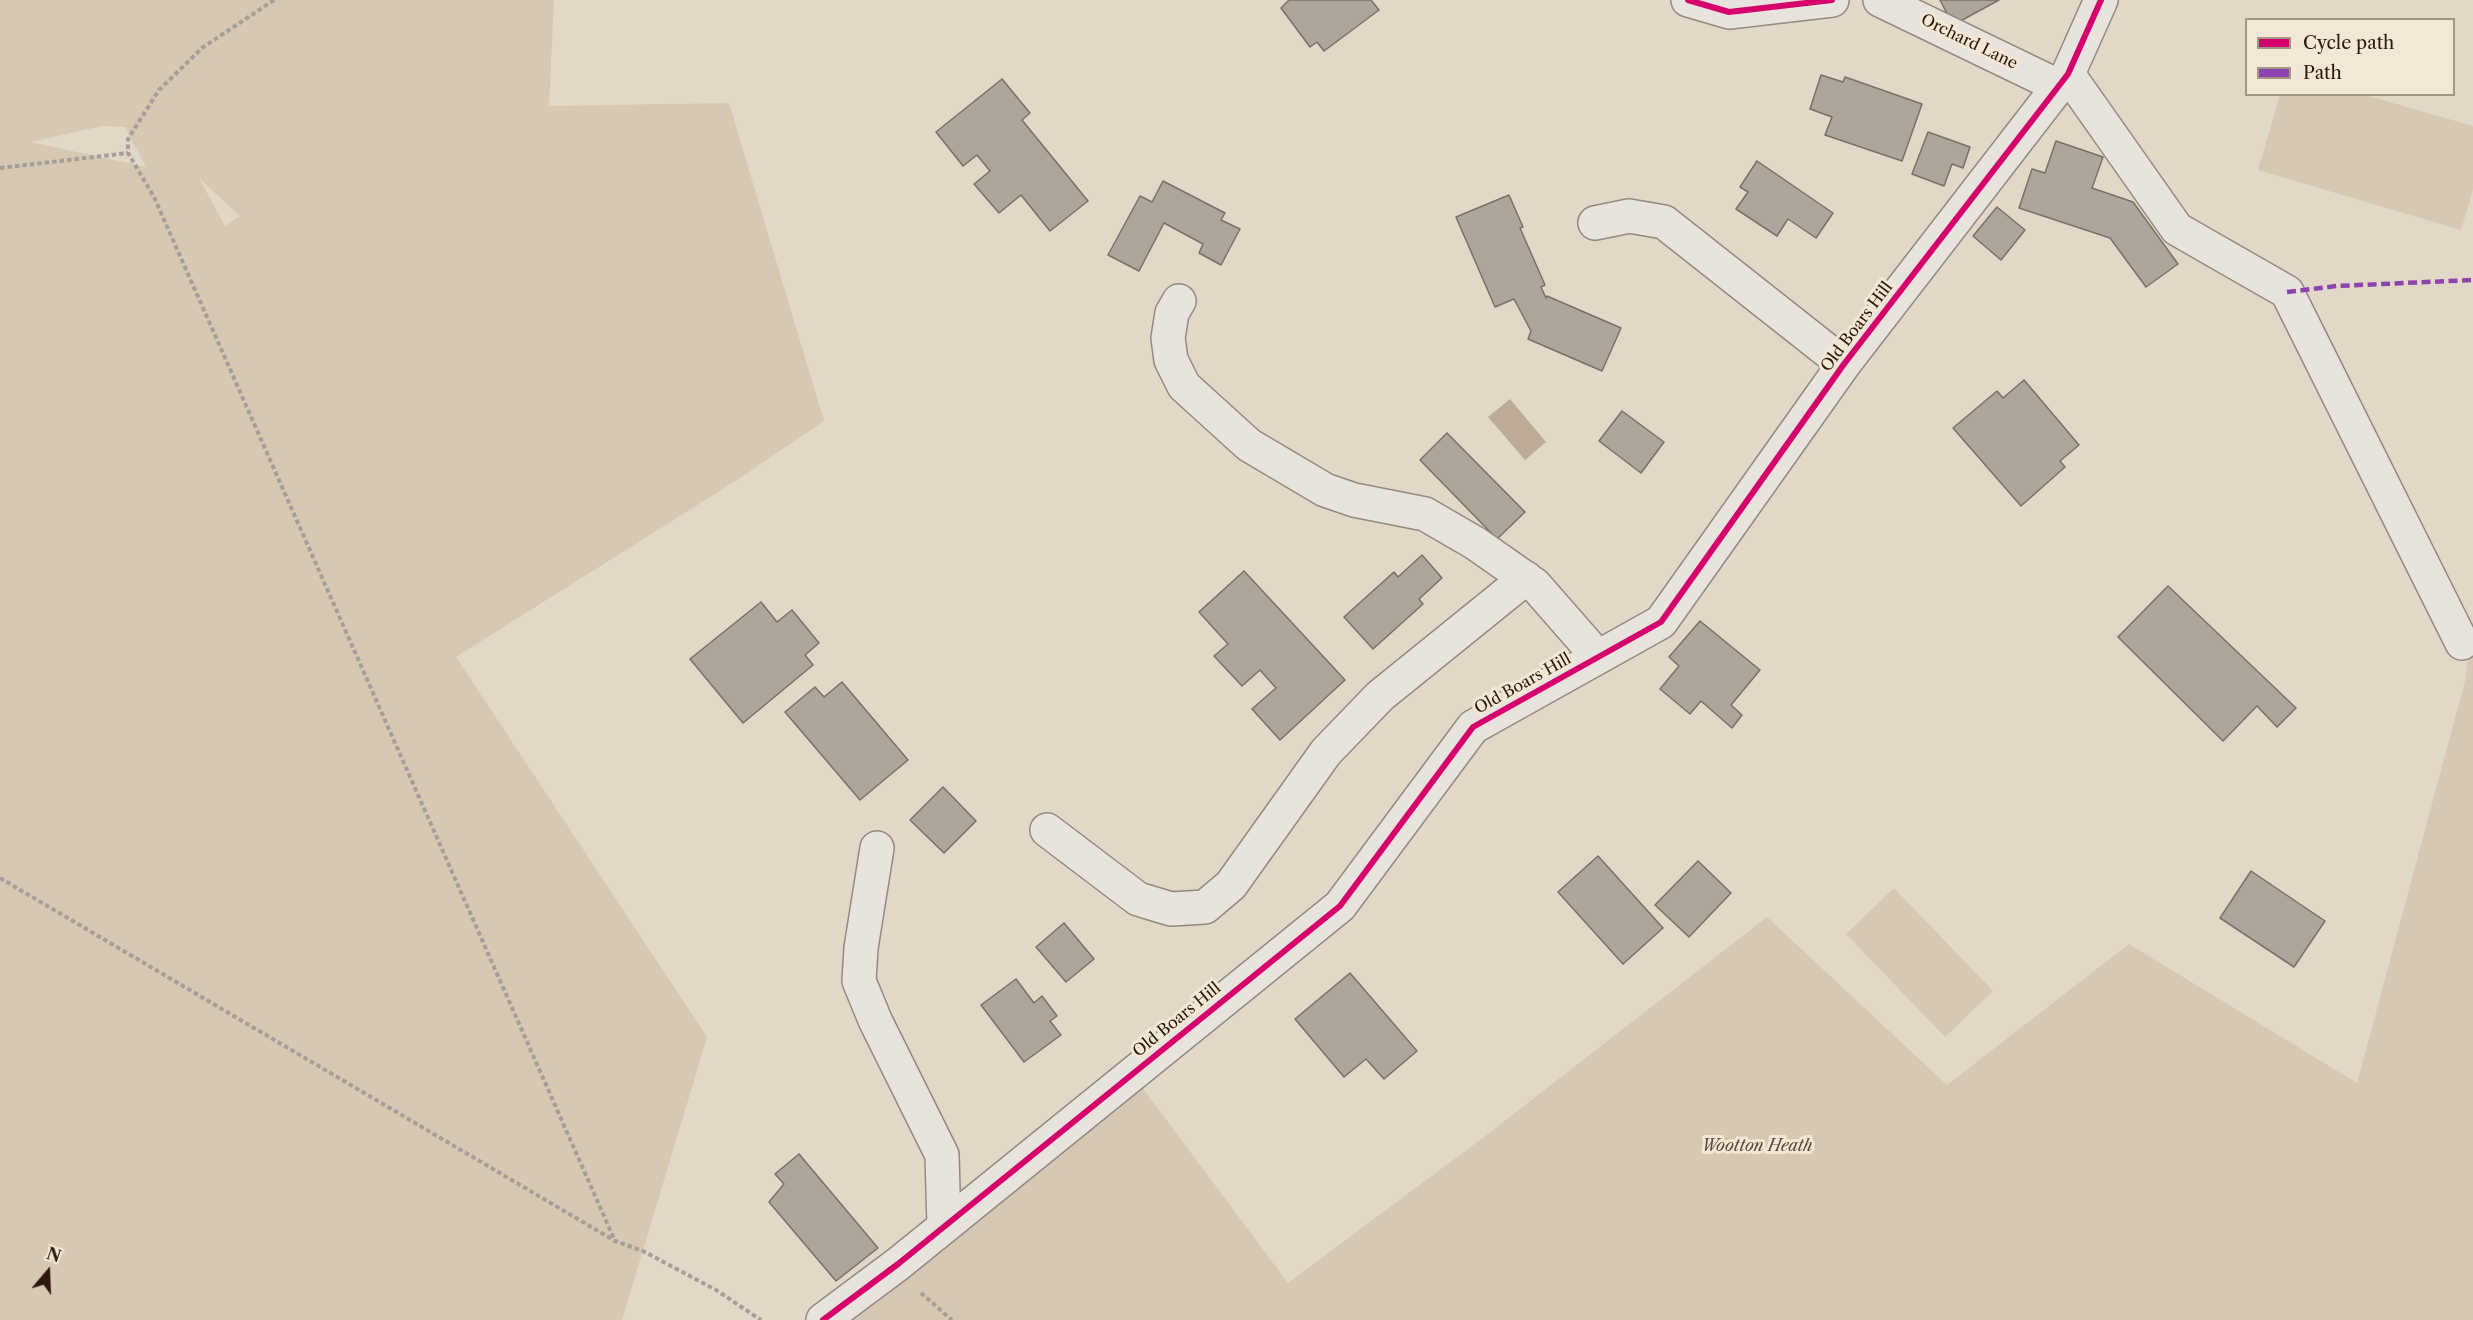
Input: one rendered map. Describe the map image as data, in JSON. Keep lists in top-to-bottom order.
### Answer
{
  "streets": {
    "street": ["Orchard Lane", "Old Boars Hill"]
  },
  "crossings": [
    ["Orchard Lane", "Old Boars Hill"]
  ],
  "parks": ["Wootton Heath"],
  "legend": ["Cycle path", "Path"],
  "north": "top"
}
